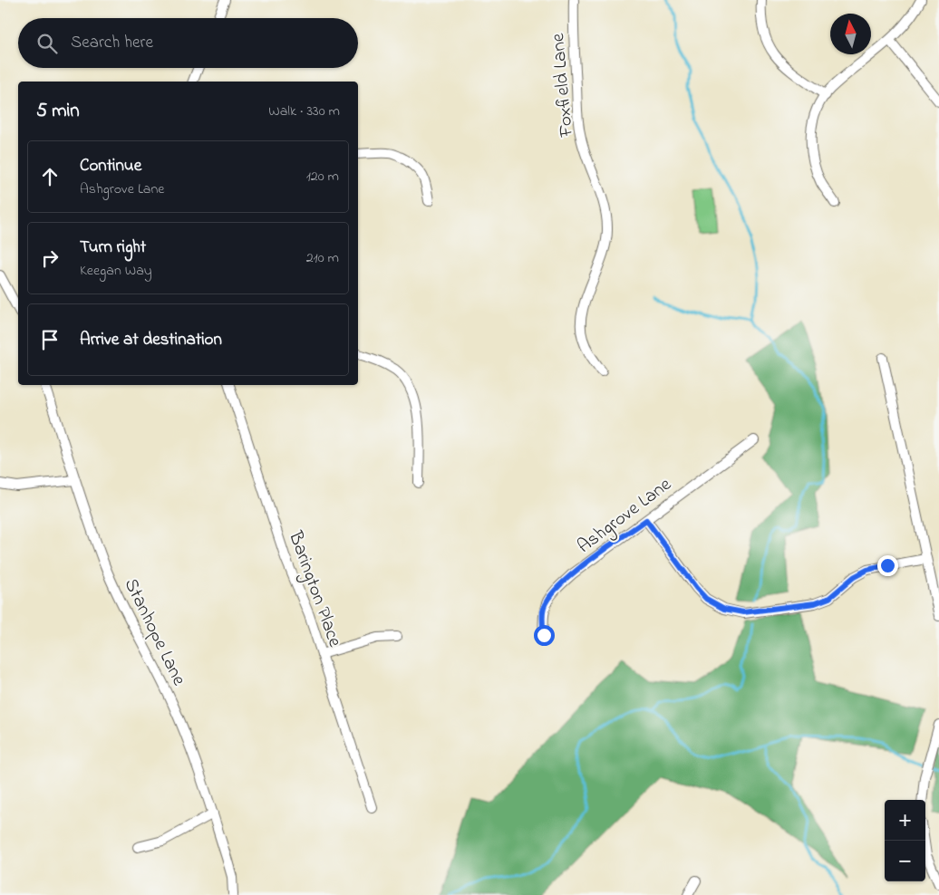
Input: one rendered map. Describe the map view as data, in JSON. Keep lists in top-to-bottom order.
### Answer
{
  "streets": {
    "street": [
      "Foxfield Lane",
      "Ashgrove Lane",
      "Barington Place",
      "Stanhope Lane"
    ]
  },
  "north": "top",
  "page": {
    "search": "Search here",
    "heading": ["5 min", "Walk · 330 m"],
    "list": [
      ["Continue", "Ashgrove Lane", "120 m"],
      ["Turn right", "Keegan Way", "210 m"],
      "Arrive at destination"
    ],
    "map_buttons": ["+", "−"]
  }
}
